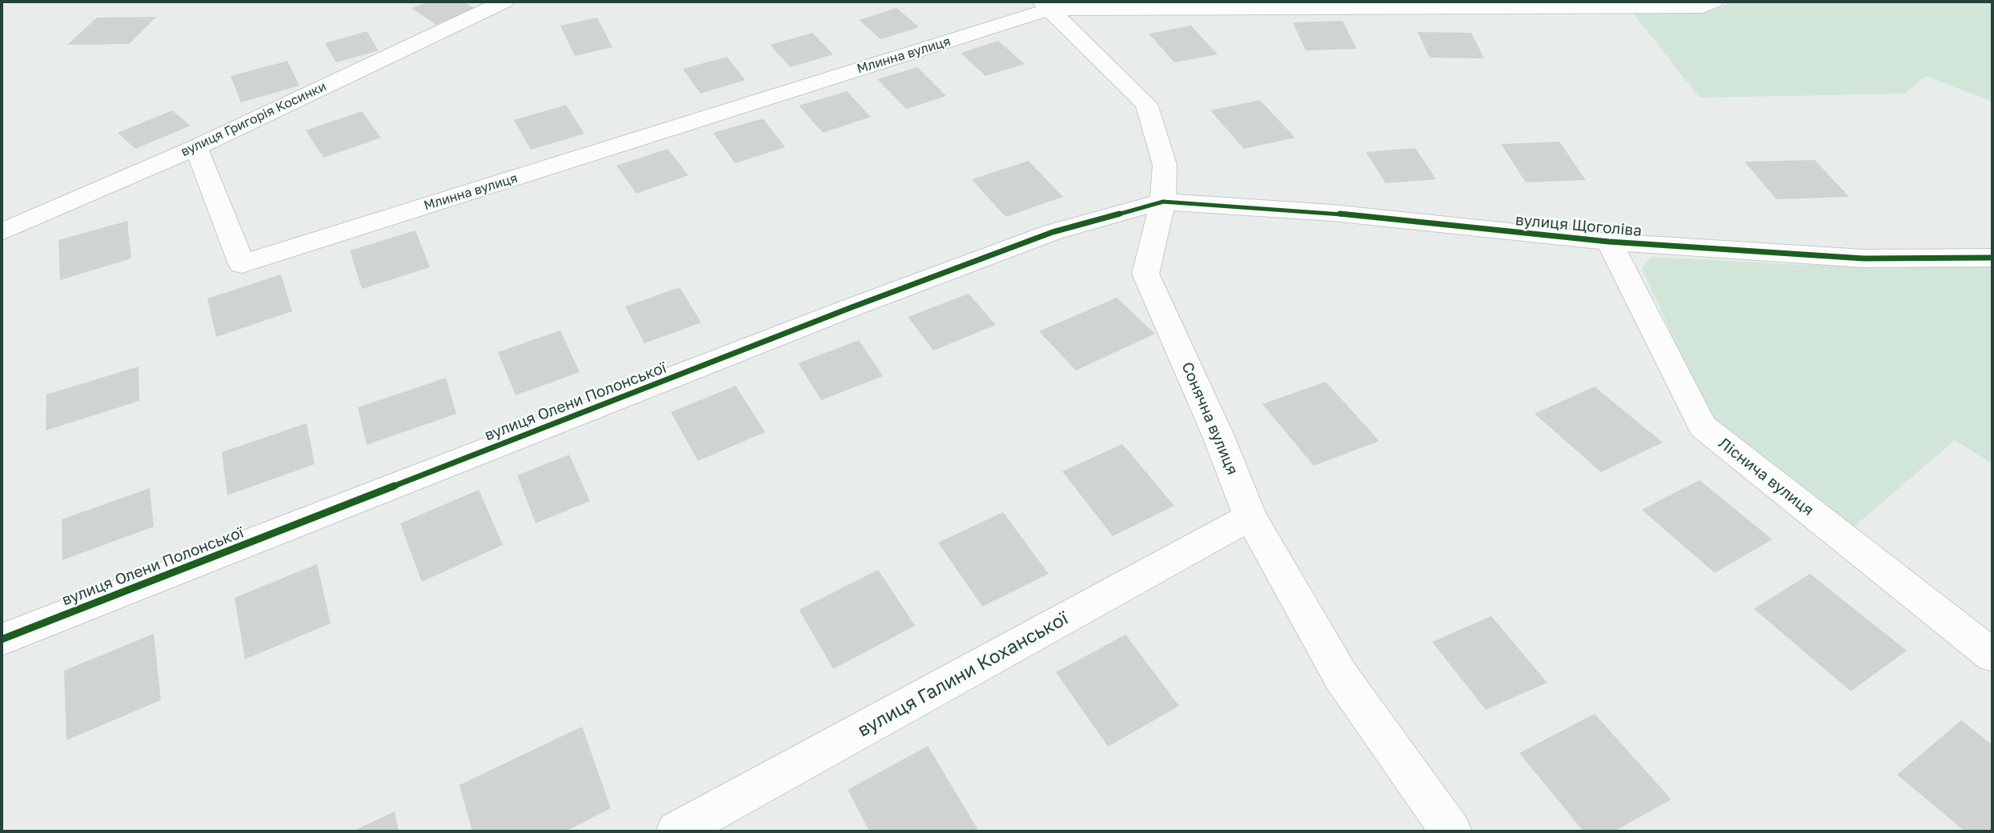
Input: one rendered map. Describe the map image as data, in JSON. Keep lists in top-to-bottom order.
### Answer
{
  "streets": {
    "street": [
      "Млинна вулиця",
      "вулиця Григорія Косинки",
      "вулиця Щоголіва",
      "вулиця Олени Полонської",
      "Сонячна вулиця",
      "Ліснича вулиця",
      "вулиця Галини Коханської"
    ]
  },
  "crossings": [
    ["Млинна вулиця", "вулиця Григорія Косинки"],
    ["Млинна вулиця", "Сонячна вулиця"],
    ["вулиця Щоголіва", "вулиця Олени Полонської"],
    ["вулиця Щоголіва", "Сонячна вулиця"],
    ["вулиця Щоголіва", "Ліснича вулиця"],
    ["вулиця Олени Полонської", "Сонячна вулиця"],
    ["Сонячна вулиця", "вулиця Галини Коханської"]
  ]
}
